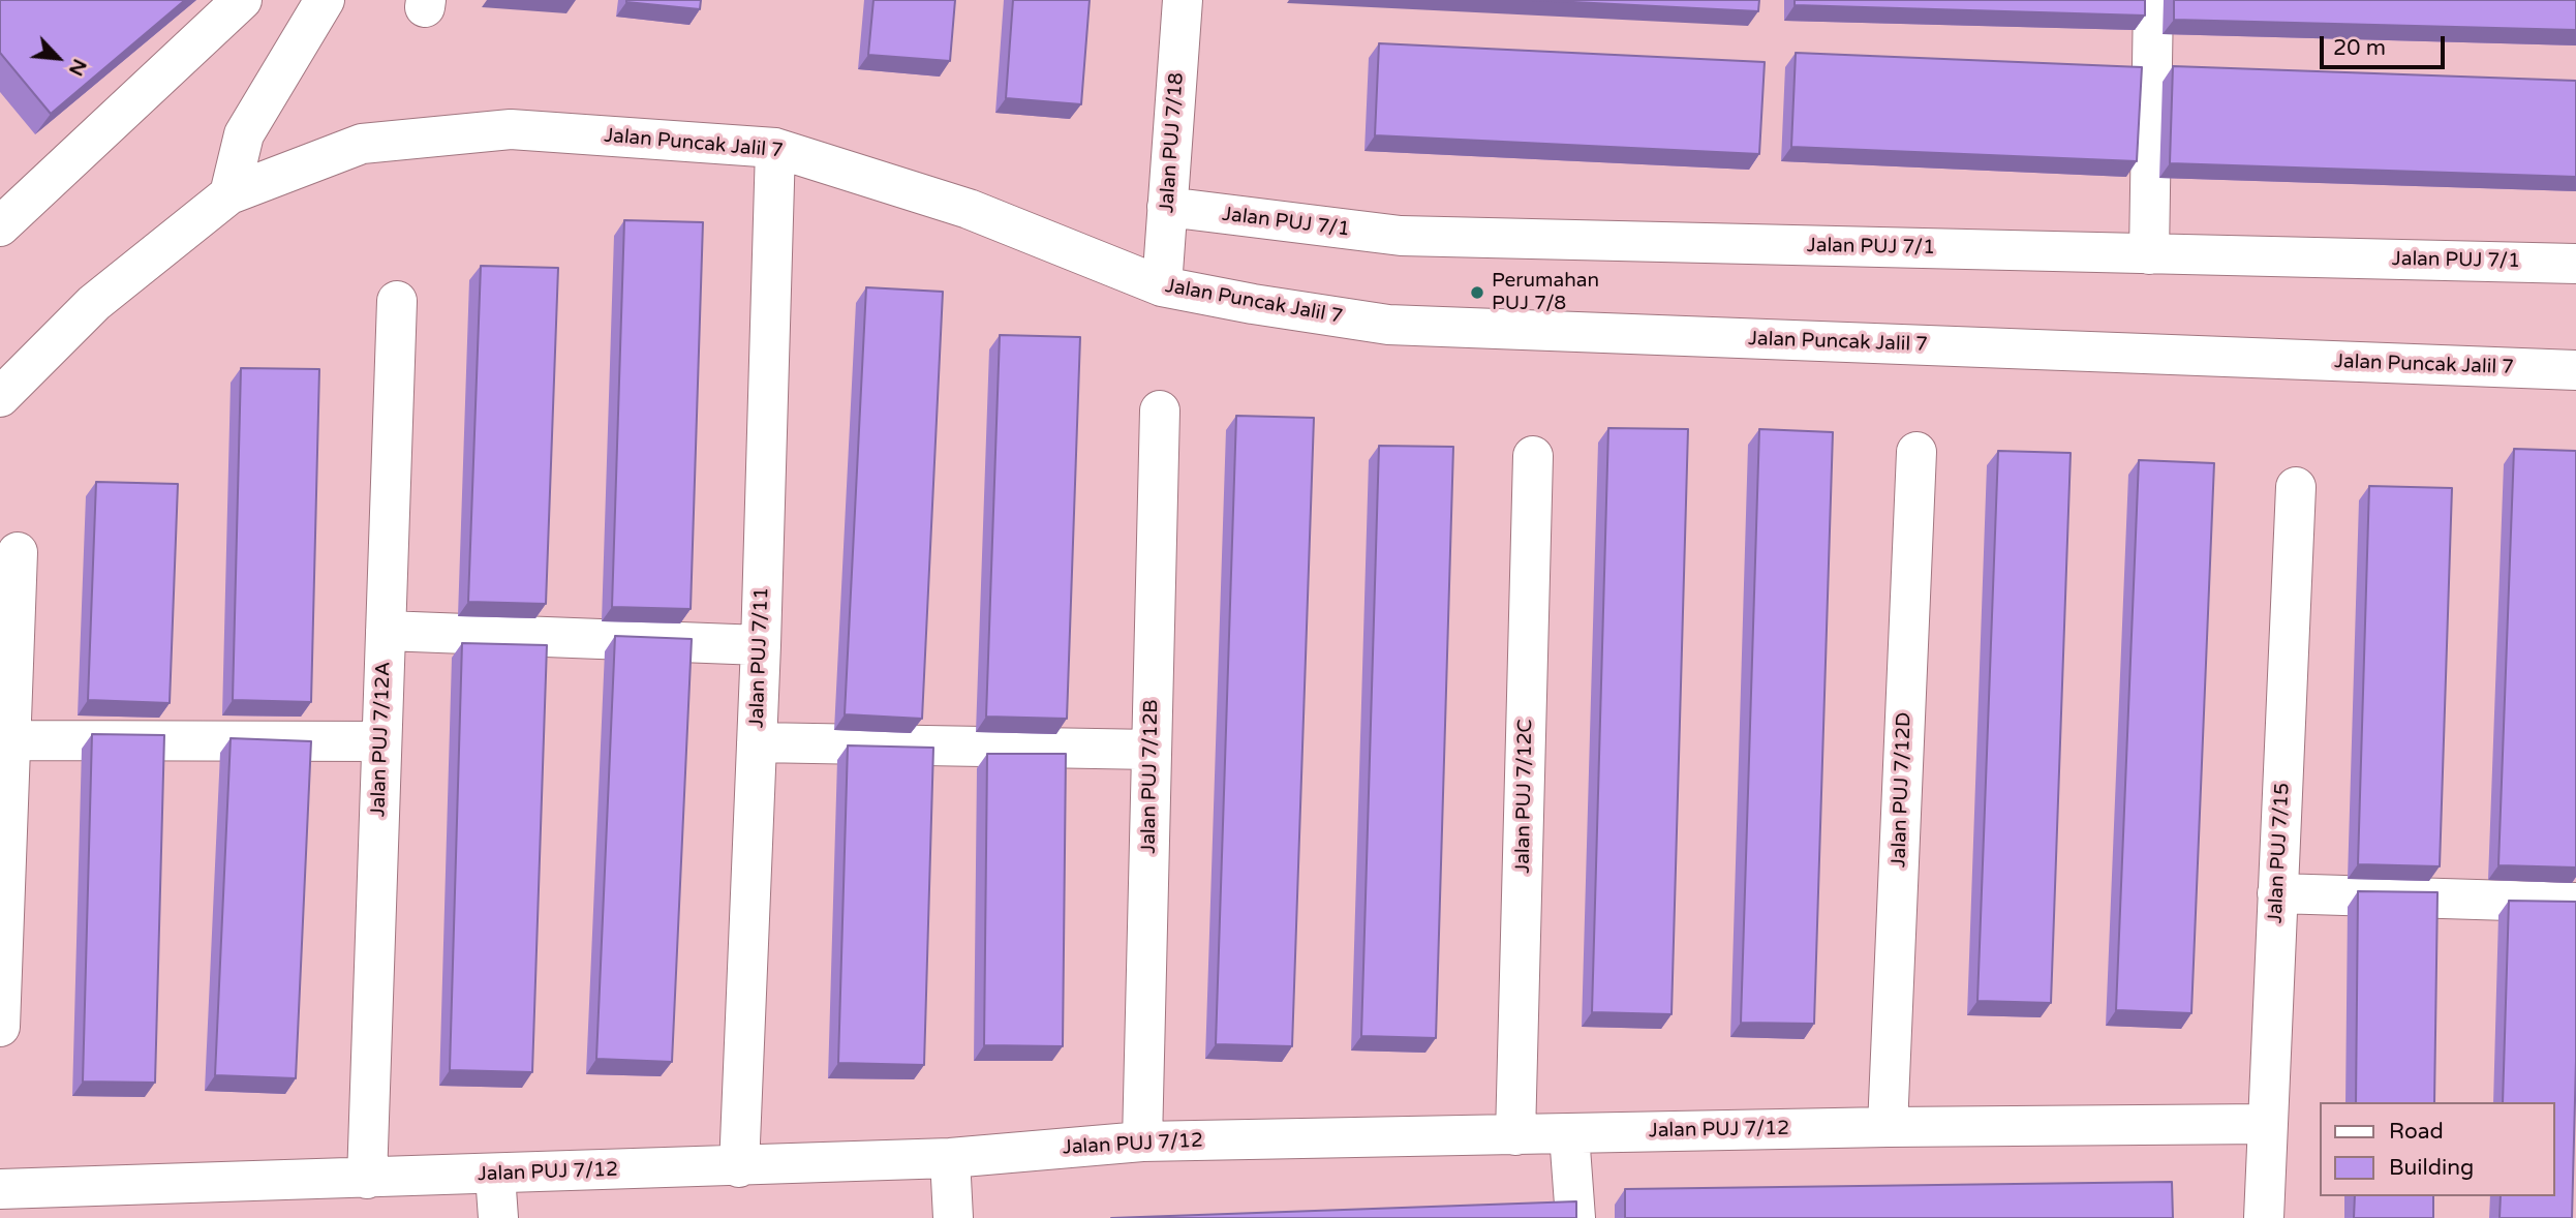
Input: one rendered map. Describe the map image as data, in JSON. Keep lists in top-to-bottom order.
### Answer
{
  "streets": {
    "street": [
      "Jalan PUJ 7/18",
      "Jalan Puncak Jalil 7",
      "Jalan PUJ 7/1",
      "Jalan PUJ 7/11",
      "Jalan PUJ 7/12A",
      "Jalan PUJ 7/12B",
      "Jalan PUJ 7/12D",
      "Jalan PUJ 7/12C",
      "Jalan PUJ 7/15",
      "Jalan PUJ 7/12"
    ]
  },
  "crossings": [
    ["Jalan PUJ 7/18", "Jalan Puncak Jalil 7"],
    ["Jalan PUJ 7/18", "Jalan PUJ 7/1"],
    ["Jalan Puncak Jalil 7", "Jalan PUJ 7/11"],
    ["Jalan PUJ 7/11", "Jalan PUJ 7/12"],
    ["Jalan PUJ 7/12A", "Jalan PUJ 7/12"],
    ["Jalan PUJ 7/12B", "Jalan PUJ 7/12"],
    ["Jalan PUJ 7/12D", "Jalan PUJ 7/12"],
    ["Jalan PUJ 7/12C", "Jalan PUJ 7/12"],
    ["Jalan PUJ 7/15", "Jalan PUJ 7/12"]
  ],
  "places": ["Perumahan PUJ 7/8"],
  "legend": ["Road", "Building"],
  "scale_bar": "20 m",
  "north": "bottom right"
}
